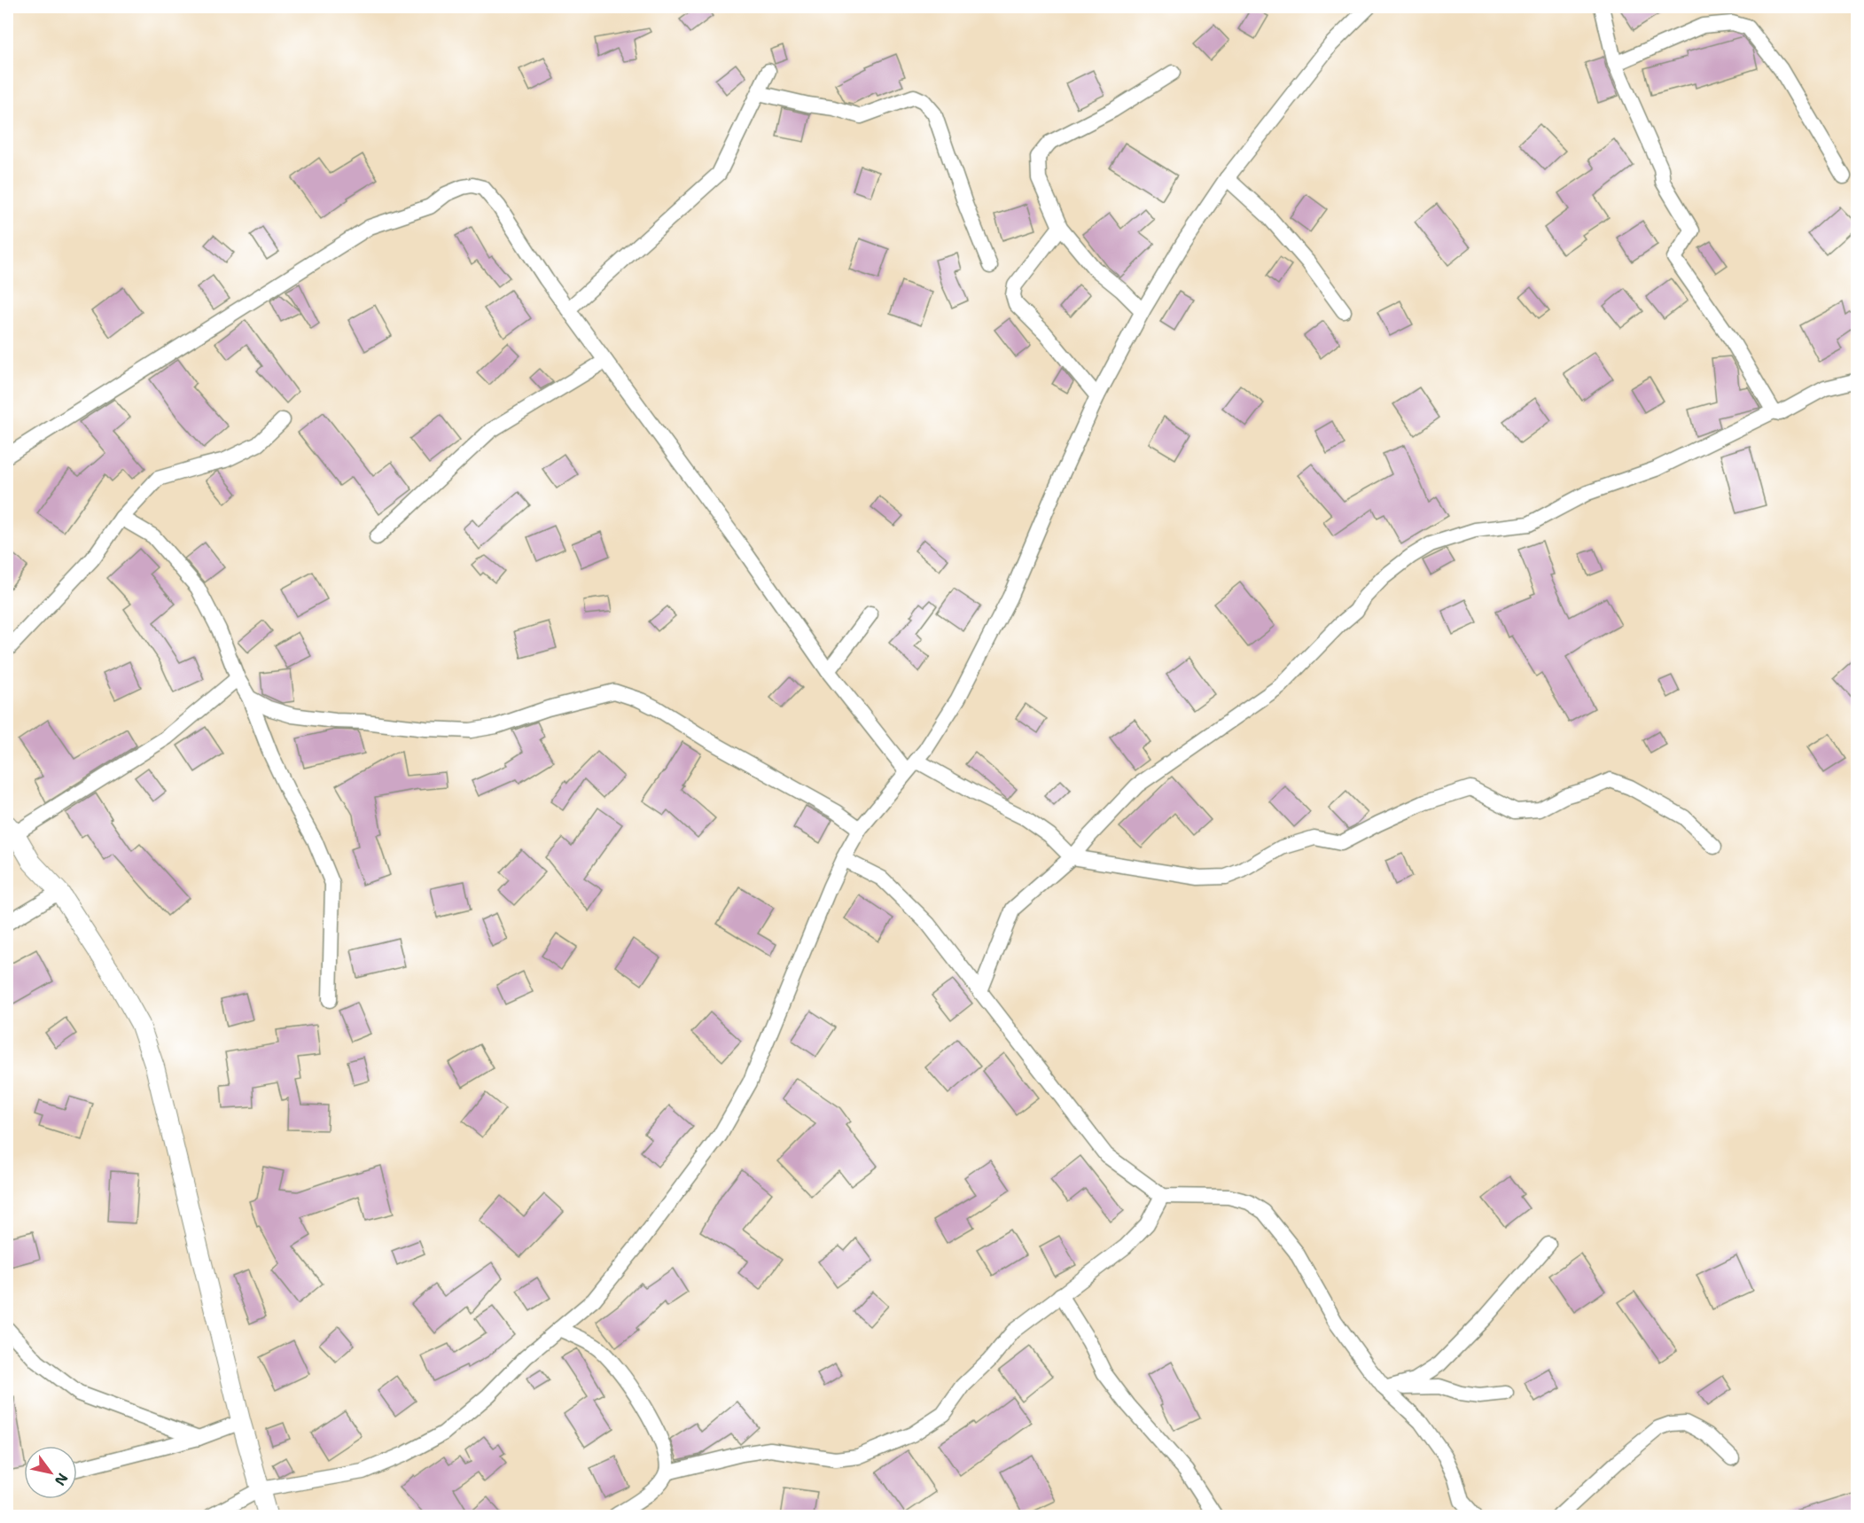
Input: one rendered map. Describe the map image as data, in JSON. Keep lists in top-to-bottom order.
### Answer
{
  "north": "bottom right"
}
